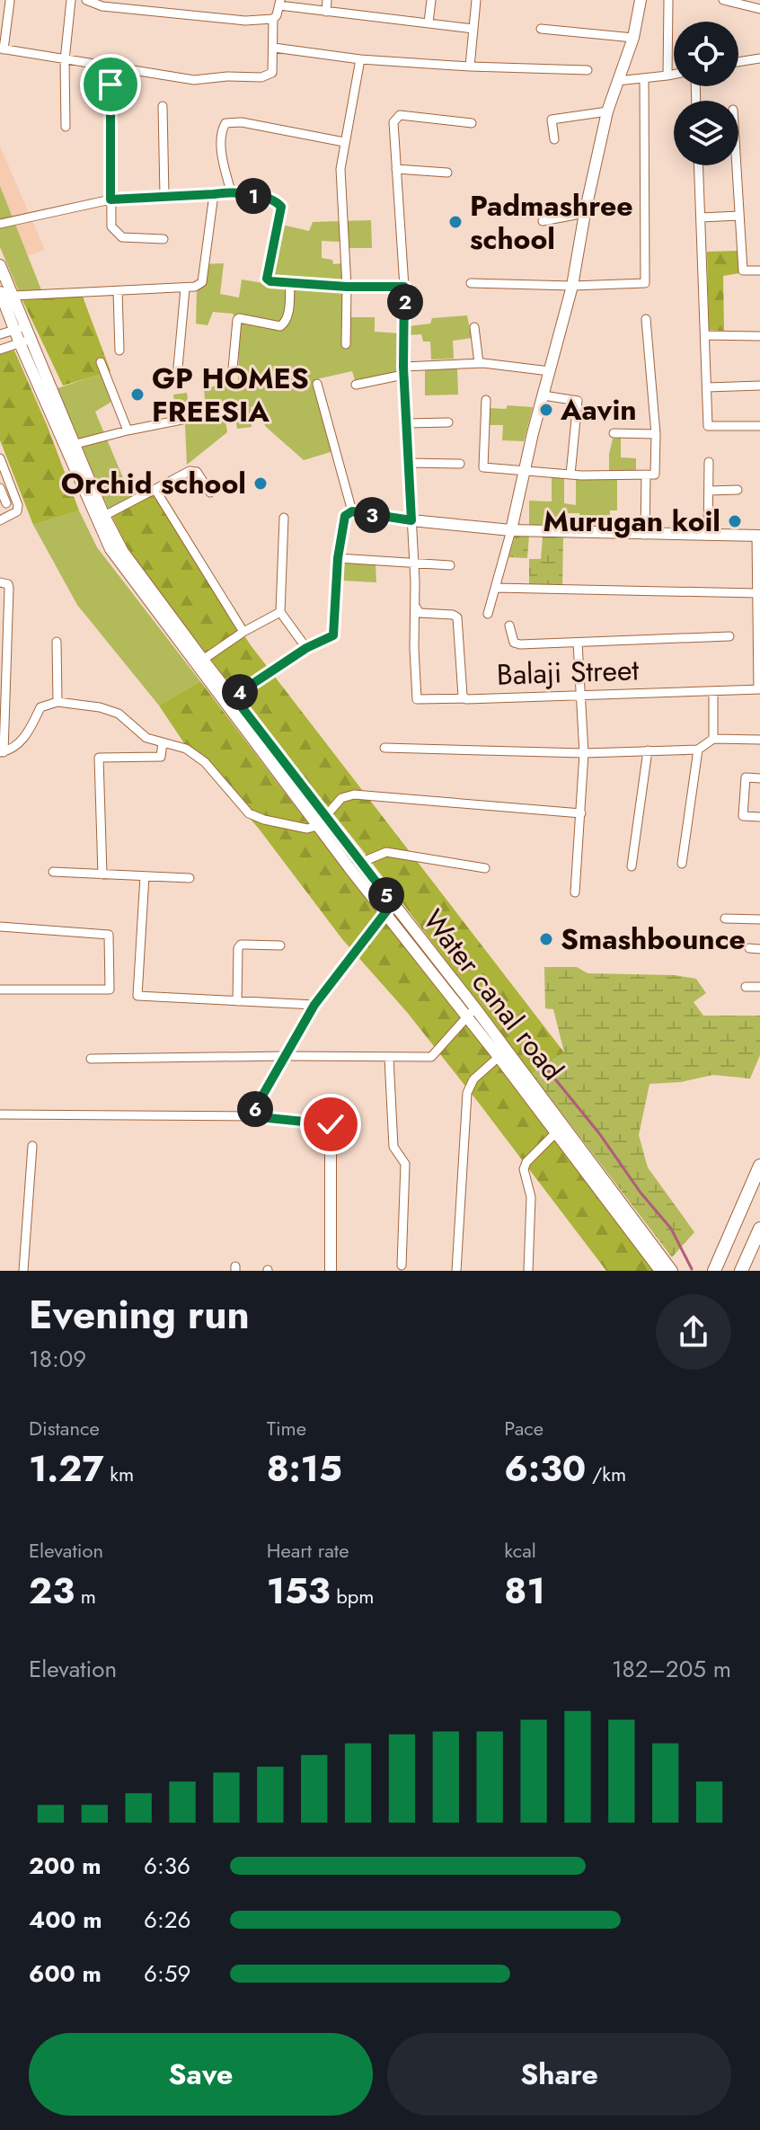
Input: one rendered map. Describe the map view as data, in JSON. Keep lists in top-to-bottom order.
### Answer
{
  "streets": {
    "main road": ["Water canal road"],
    "street": ["Balaji Street"]
  },
  "places": [
    "Padmashree school",
    "GP HOMES FREESIA",
    "Aavin",
    "Orchid school",
    "Murugan koil",
    "Smashbounce"
  ],
  "page": {
    "pins": [
      "1",
      "2",
      "3",
      "4",
      "5",
      "6"
    ],
    "heading": ["Evening run", "18:09"],
    "stats": [
      ["Distance", "1.27 km"],
      ["Time", "8:15"],
      ["Pace", "6:30 /km"],
      ["Elevation", "23 m"],
      ["Heart rate", "153 bpm"],
      ["kcal", "81"]
    ],
    "chart": ["Elevation", "182–205 m"],
    "list": [
      {
        "name": "200 m",
        "note": "6:36"
      },
      {
        "name": "400 m",
        "note": "6:26"
      },
      {
        "name": "600 m",
        "note": "6:59"
      }
    ],
    "buttons": ["Save", "Share"]
  }
}
